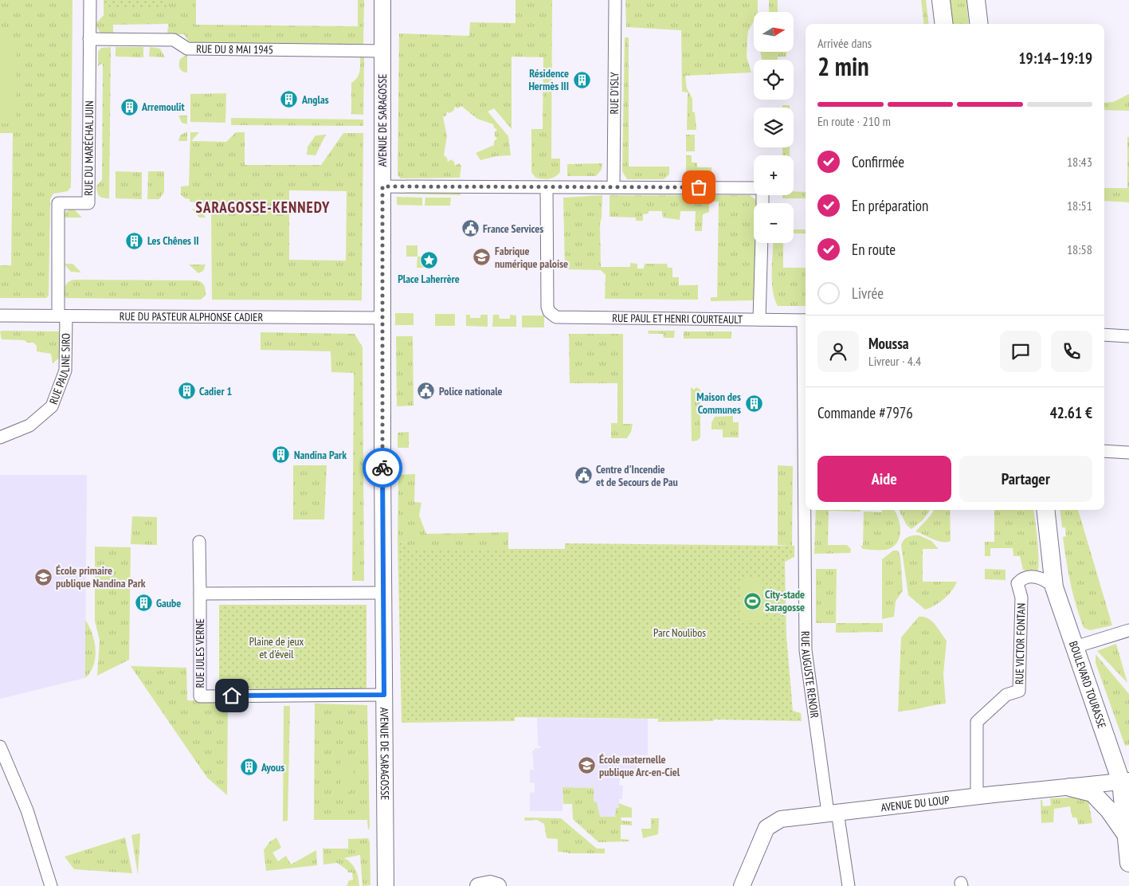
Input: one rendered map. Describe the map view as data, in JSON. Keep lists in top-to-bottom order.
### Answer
{
  "streets": {
    "main road": ["BOULEVARD TOURASSE"],
    "street": [
      "RUE DU 8 MAI 1945",
      "RUE D'ISLY",
      "AVENUE DE SARAGOSSE",
      "RUE DU MARÉCHAL JUIN",
      "RUE DU PASTEUR ALPHONSE CADIER",
      "RUE PAUL ET HENRI COURTEAULT",
      "RUE PAULINE SIRO",
      "RUE VICTOR FONTAN",
      "RUE JULES VERNE",
      "RUE AUGUSTE RENOIR",
      "AVENUE DU LOUP"
    ]
  },
  "crossings": [
    ["RUE DU 8 MAI 1945", "AVENUE DE SARAGOSSE"],
    ["RUE DU 8 MAI 1945", "RUE DU MARÉCHAL JUIN"],
    ["AVENUE DE SARAGOSSE", "RUE DU PASTEUR ALPHONSE CADIER"],
    ["AVENUE DE SARAGOSSE", "RUE JULES VERNE"],
    ["RUE DU MARÉCHAL JUIN", "RUE DU PASTEUR ALPHONSE CADIER"],
    ["RUE DU MARÉCHAL JUIN", "RUE PAULINE SIRO"],
    ["RUE DU PASTEUR ALPHONSE CADIER", "RUE PAULINE SIRO"],
    ["RUE VICTOR FONTAN", "BOULEVARD TOURASSE"],
    ["RUE VICTOR FONTAN", "AVENUE DU LOUP"],
    ["RUE AUGUSTE RENOIR", "AVENUE DU LOUP"],
    ["BOULEVARD TOURASSE", "AVENUE DU LOUP"]
  ],
  "districts": ["SARAGOSSE-KENNEDY"],
  "parks": ["Parc Noulibos", "Plaine de jeux et d'éveil"],
  "places": {
    "building": [
      "Résidence Hermès III",
      "Anglas",
      "Arremoulit",
      "Les Chênes II",
      "Cadier 1",
      "Maison des Communes",
      "Nandina Park",
      "Gaube",
      "Ayous"
    ],
    "public building": ["France Services", "Police nationale", "Centre d'Incendie et de Secours de Pau"],
    "school or university": ["Fabrique numérique paloise", "École primaire publique Nandina Park", "École maternelle publique Arc-en-Ciel"],
    "place": ["Place Laherrère"],
    "sports": ["City-stade Saragosse"]
  },
  "north": "right",
  "page": {
    "map_buttons": ["+", "−"],
    "heading": ["2 min", "Arrivée dans", "19:14–19:19"],
    "panel": [
      "Moussa",
      "Livreur · 4.4",
      "Commande #7976",
      "42.61 €"
    ],
    "bar": "En route · 210 m",
    "list": [
      ["Confirmée", "18:43"],
      ["En préparation", "18:51"],
      ["En route", "18:58"],
      "Livrée"
    ],
    "buttons": ["Aide", "Partager"]
  }
}
